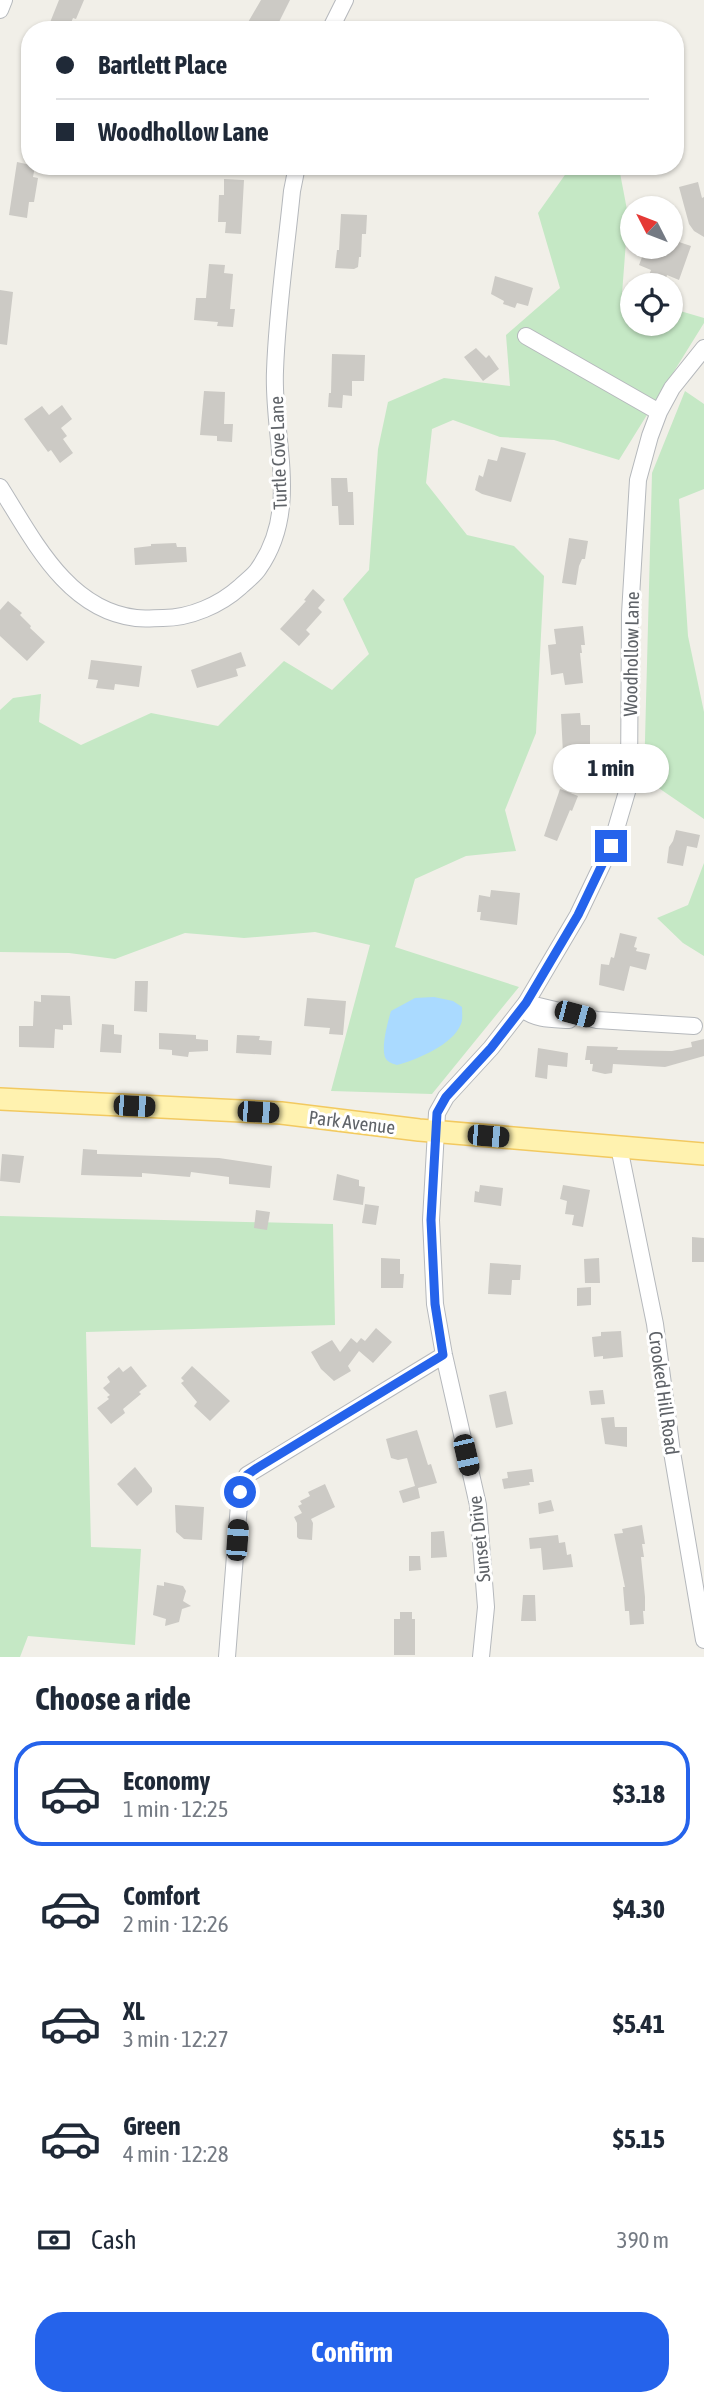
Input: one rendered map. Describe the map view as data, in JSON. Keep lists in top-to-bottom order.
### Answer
{
  "streets": {
    "main road": ["Park Avenue"],
    "street": [
      "Turtle Cove Lane",
      "Woodhollow Lane",
      "Crooked Hill Road",
      "Sunset Drive"
    ]
  },
  "crossings": [
    ["Woodhollow Lane", "Park Avenue"],
    ["Woodhollow Lane", "Sunset Drive"],
    ["Park Avenue", "Crooked Hill Road"],
    ["Park Avenue", "Sunset Drive"]
  ],
  "north": "top left",
  "page": {
    "banner": ["Bartlett Place", "Woodhollow Lane"],
    "bubble": "1 min",
    "heading": "Choose a ride",
    "list": [
      {
        "name": "Economy",
        "note": "1 min · 12:25",
        "value": "$3.18"
      },
      {
        "name": "Comfort",
        "note": "2 min · 12:26",
        "value": "$4.30"
      },
      {
        "name": "XL",
        "note": "3 min · 12:27",
        "value": "$5.41"
      },
      {
        "name": "Green",
        "note": "4 min · 12:28",
        "value": "$5.15"
      }
    ],
    "pay": ["Cash", "390 m"],
    "buttons": "Confirm"
  }
}
